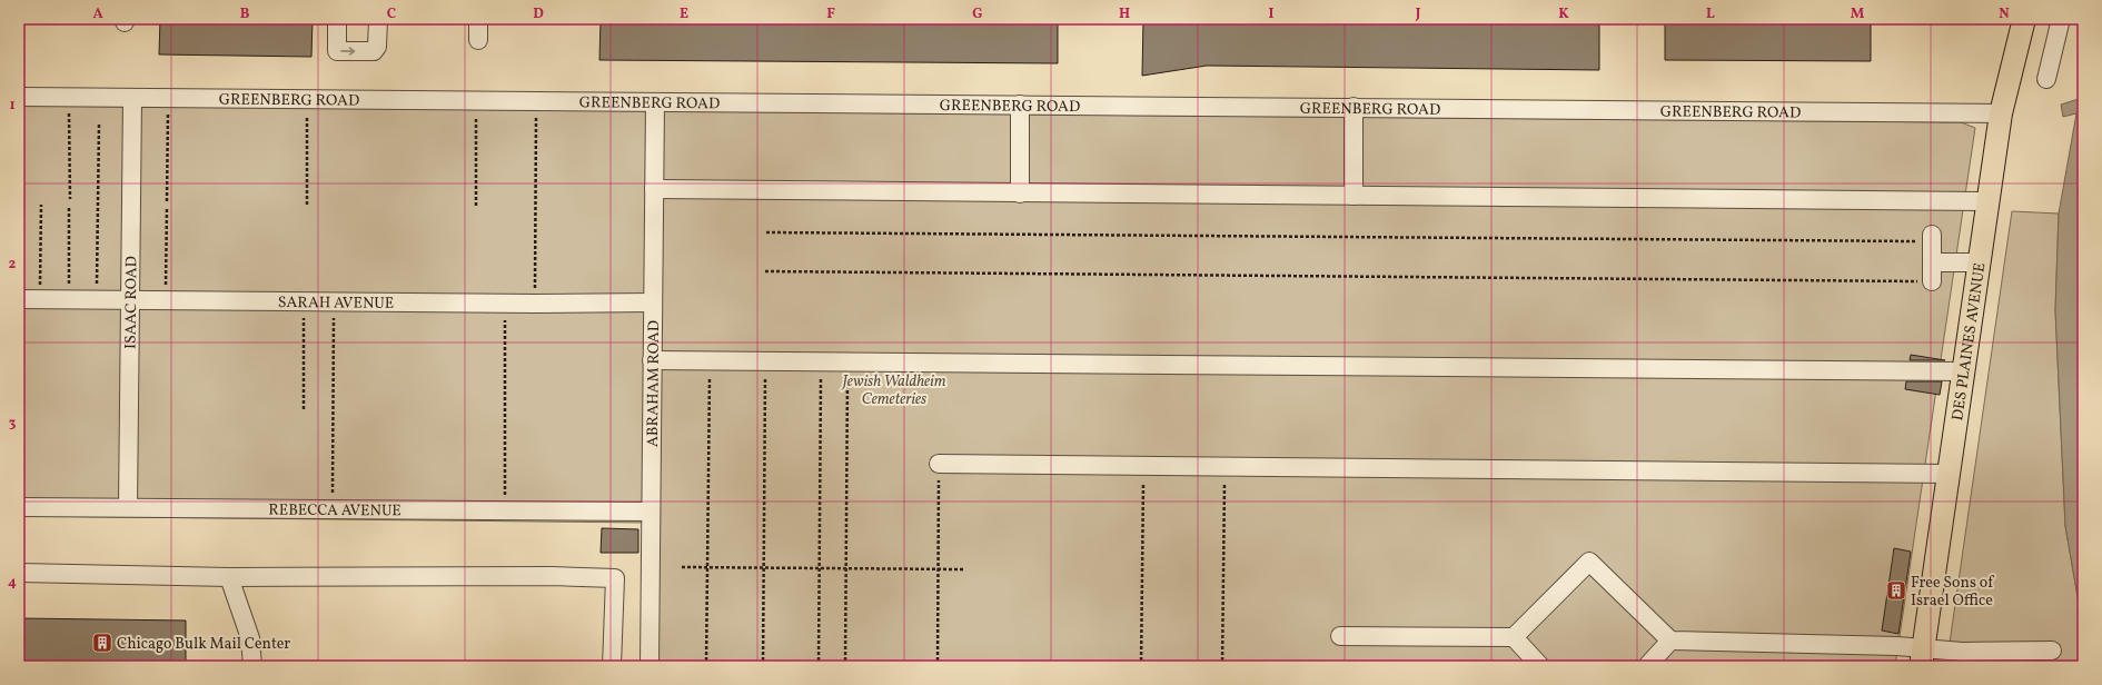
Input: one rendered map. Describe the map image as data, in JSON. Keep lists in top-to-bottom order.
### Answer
{
  "streets": {
    "main road": ["DES PLAINES AVENUE"],
    "lane": [
      "GREENBERG ROAD",
      "ISAAC ROAD",
      "SARAH AVENUE",
      "ABRAHAM ROAD",
      "REBECCA AVENUE"
    ]
  },
  "crossings": [
    ["GREENBERG ROAD", "ISAAC ROAD"],
    ["GREENBERG ROAD", "DES PLAINES AVENUE"],
    ["GREENBERG ROAD", "ABRAHAM ROAD"],
    ["ISAAC ROAD", "SARAH AVENUE"],
    ["ISAAC ROAD", "REBECCA AVENUE"],
    ["SARAH AVENUE", "ABRAHAM ROAD"],
    ["ABRAHAM ROAD", "REBECCA AVENUE"]
  ],
  "parks": ["Jewish Waldheim Cemeteries"],
  "places": {
    "building": ["Free Sons of Israel Office", "Chicago Bulk Mail Center"]
  },
  "grid": {
    "columns": [
      "A",
      "B",
      "C",
      "D",
      "E",
      "F",
      "G",
      "H",
      "I",
      "J",
      "K",
      "L",
      "M",
      "N"
    ],
    "rows": [
      "1",
      "2",
      "3",
      "4"
    ]
  }
}
